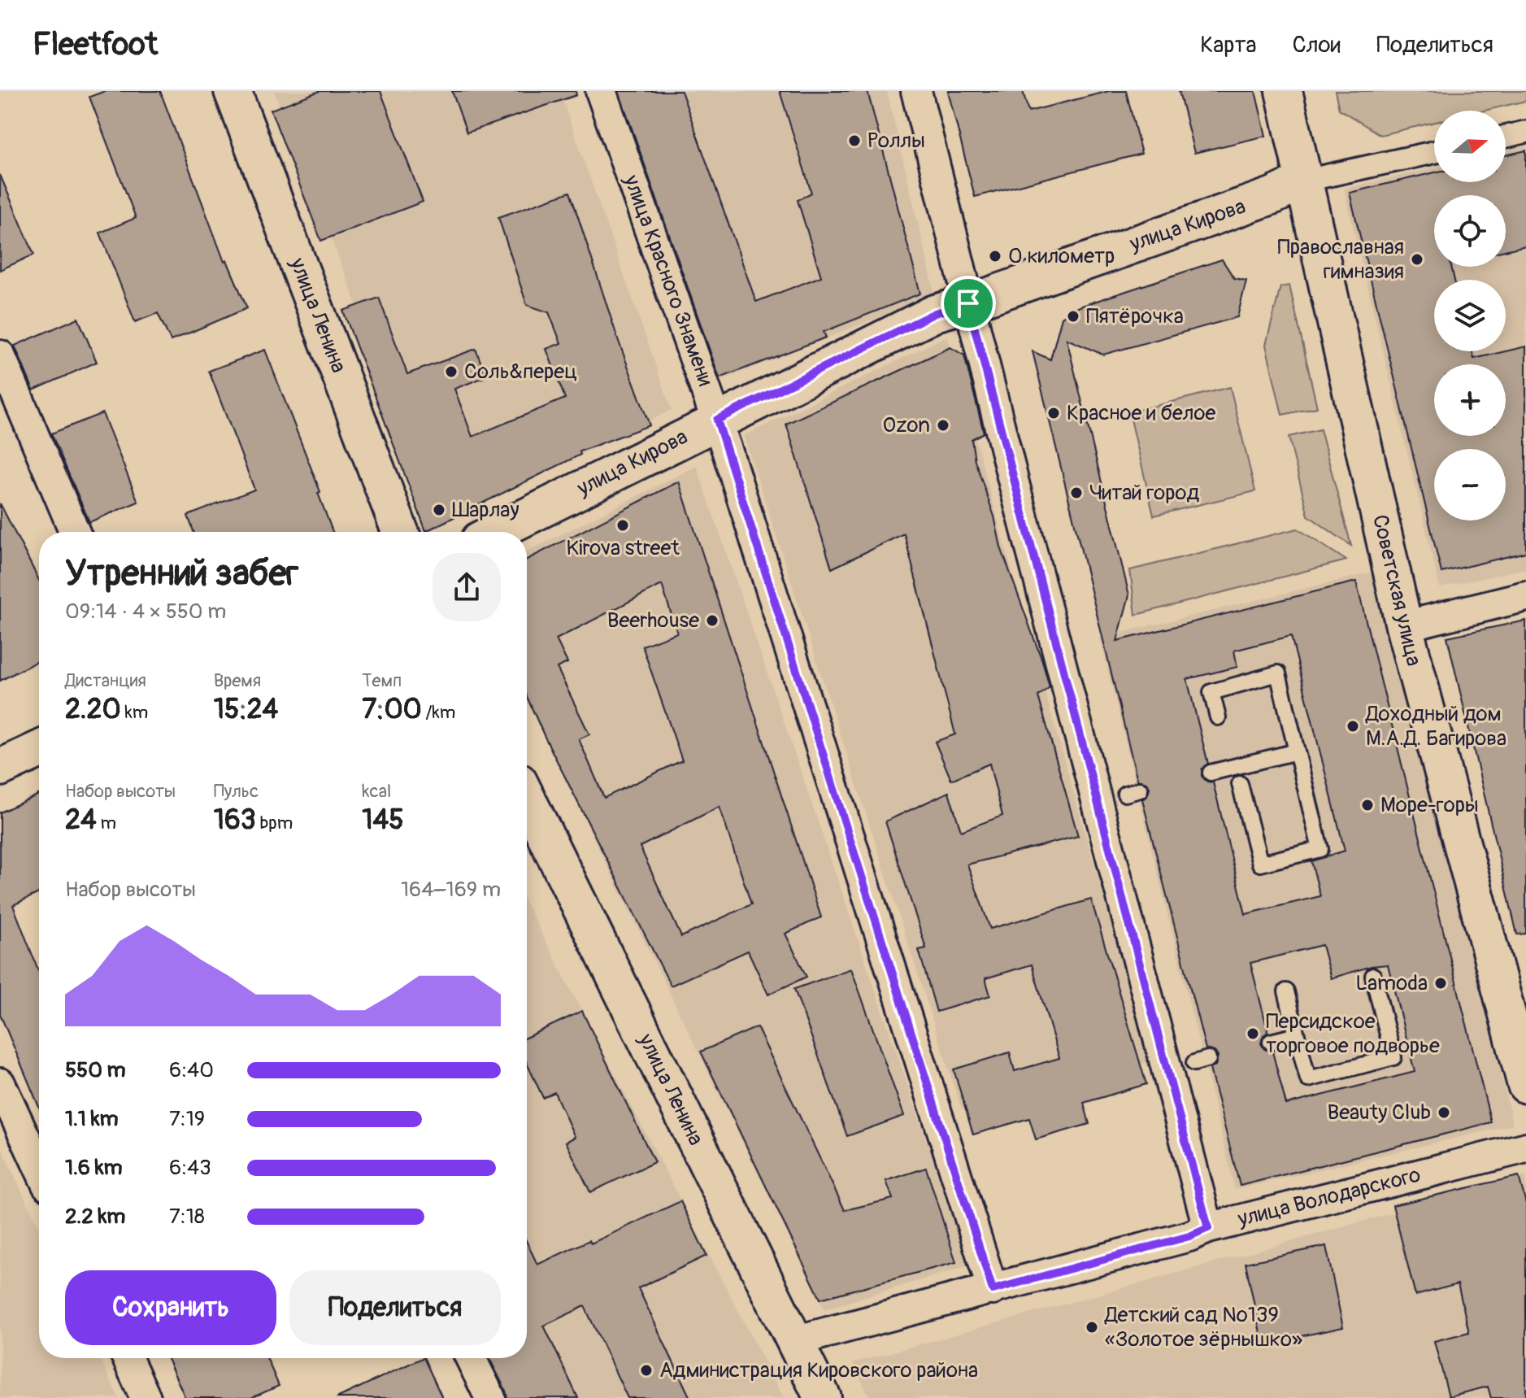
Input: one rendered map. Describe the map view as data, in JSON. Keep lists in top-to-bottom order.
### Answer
{
  "streets": {
    "street": [
      "улица Кирова",
      "улица Красного Знамени",
      "улица Ленина",
      "Советская улица",
      "улица Володарского"
    ]
  },
  "crossings": [
    ["улица Кирова", "улица Красного Знамени"],
    ["улица Кирова", "Советская улица"],
    ["улица Красного Знамени", "улица Володарского"],
    ["улица Ленина", "улица Володарского"]
  ],
  "places": [
    "Роллы",
    "0 километр",
    "Православная гимназия",
    "Пятёрочка",
    "Соль&перец",
    "Красное и белое",
    "Ozon",
    "Читай город",
    "Шарлау",
    "Kirova street",
    "Beerhouse",
    "Доходный дом М.А.Д. Багирова",
    "Море-горы",
    "Lamoda",
    "Персидское торговое подворье",
    "Beauty Club",
    "Детский сад №139 «Золотое зёрнышко»",
    "Администрация Кировского района"
  ],
  "north": "right",
  "page": {
    "header": "Fleetfoot",
    "nav": ["Карта", "Слои", "Поделиться"],
    "map_buttons": ["+", "−"],
    "heading": ["Утренний забег", "09:14 · 4 × 550 m"],
    "stats": [
      ["Дистанция", "2.20 km"],
      ["Время", "15:24"],
      ["Темп", "7:00 /km"],
      ["Набор высоты", "24 m"],
      ["Пульс", "163 bpm"],
      ["kcal", "145"]
    ],
    "chart": ["Набор высоты", "164–169 m"],
    "list": [
      {
        "name": "550 m",
        "note": "6:40"
      },
      {
        "name": "1.1 km",
        "note": "7:19"
      },
      {
        "name": "1.6 km",
        "note": "6:43"
      },
      {
        "name": "2.2 km",
        "note": "7:18"
      }
    ],
    "buttons": ["Сохранить", "Поделиться"]
  }
}
